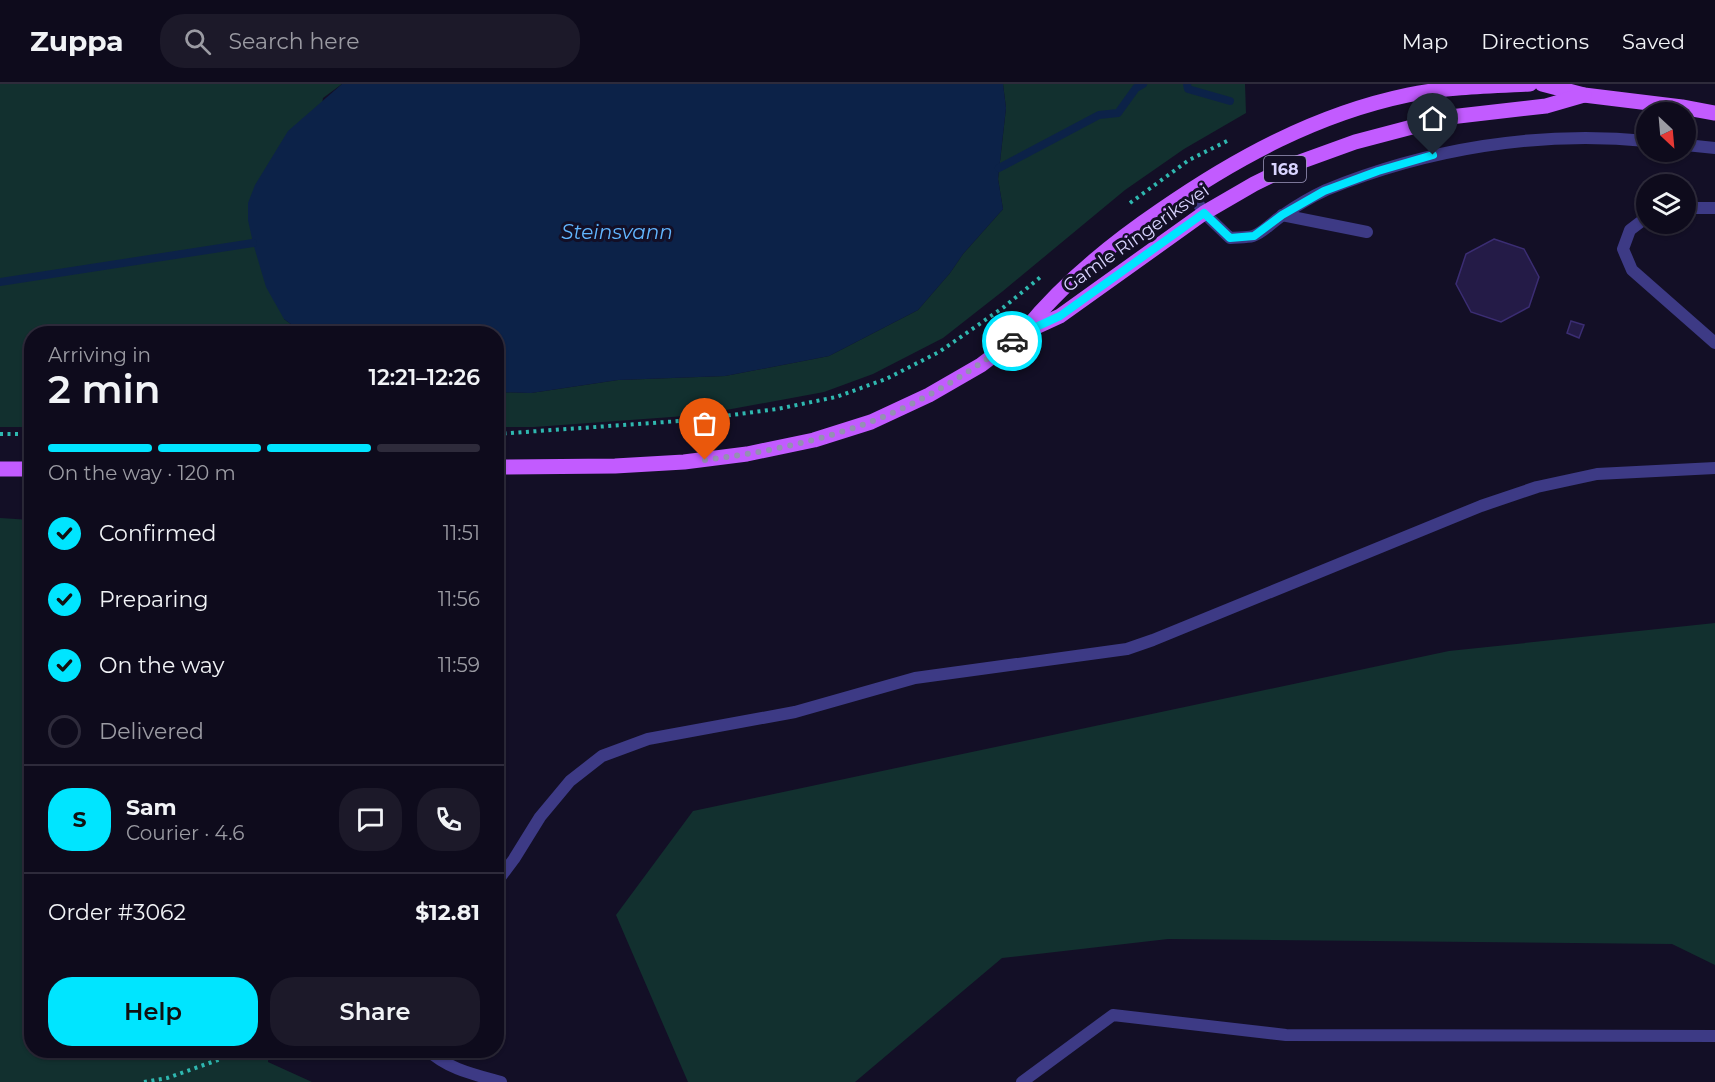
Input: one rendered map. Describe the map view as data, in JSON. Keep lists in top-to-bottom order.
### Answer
{
  "streets": {
    "main road": ["168", "Gamle Ringeriksvei"]
  },
  "water": ["Steinsvann"],
  "north": "bottom right",
  "page": {
    "header": "Zuppa",
    "search": "Search here",
    "nav": ["Map", "Directions", "Saved"],
    "heading": ["2 min", "Arriving in", "12:21–12:26"],
    "panel": [
      "Sam",
      "Courier · 4.6",
      "Order #3062",
      "$12.81"
    ],
    "bar": "On the way · 120 m",
    "list": [
      ["Confirmed", "11:51"],
      ["Preparing", "11:56"],
      ["On the way", "11:59"],
      "Delivered"
    ],
    "round": "S",
    "buttons": ["Help", "Share"]
  }
}
